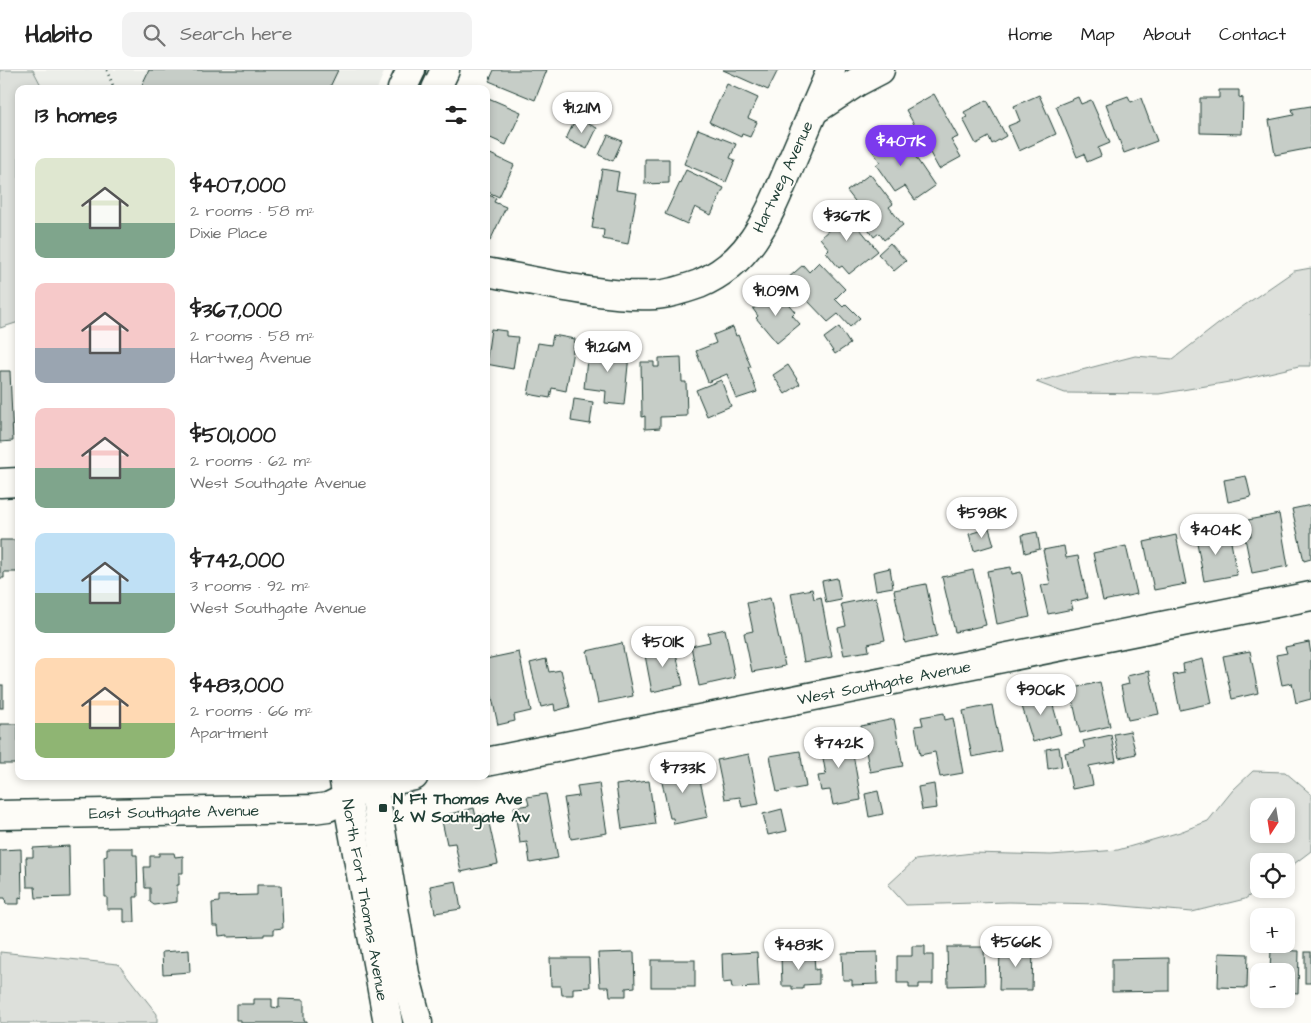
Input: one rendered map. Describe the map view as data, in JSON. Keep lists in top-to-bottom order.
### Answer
{
  "streets": {
    "street": [
      "Hartweg Avenue",
      "West Southgate Avenue",
      "East Southgate Avenue",
      "North Fort Thomas Avenue"
    ]
  },
  "crossings": [
    ["East Southgate Avenue", "North Fort Thomas Avenue"]
  ],
  "places": {
    "transit": ["N Ft Thomas Ave & W Southgate Av"]
  },
  "north": "bottom",
  "page": {
    "header": "Habito",
    "search": "Search here",
    "nav": [
      "Home",
      "Map",
      "About",
      "Contact"
    ],
    "heading": "13 homes",
    "price": [
      "$1.21M",
      "$407K",
      "$367K",
      "$1.09M",
      "$1.26M",
      "$598K",
      "$404K",
      "$501K",
      "$906K",
      "$742K",
      "$733K",
      "$566K",
      "$483K"
    ],
    "list": [
      {
        "name": "$407,000",
        "note": "2 rooms · 58 m² · Dixie Place"
      },
      {
        "name": "$367,000",
        "note": "2 rooms · 58 m² · Hartweg Avenue"
      },
      {
        "name": "$501,000",
        "note": "2 rooms · 62 m² · West Southgate Avenue"
      },
      {
        "name": "$742,000",
        "note": "3 rooms · 92 m² · West Southgate Avenue"
      },
      {
        "name": "$483,000",
        "note": "2 rooms · 66 m² · Apartment"
      }
    ],
    "map_buttons": ["+", "−"]
  }
}
